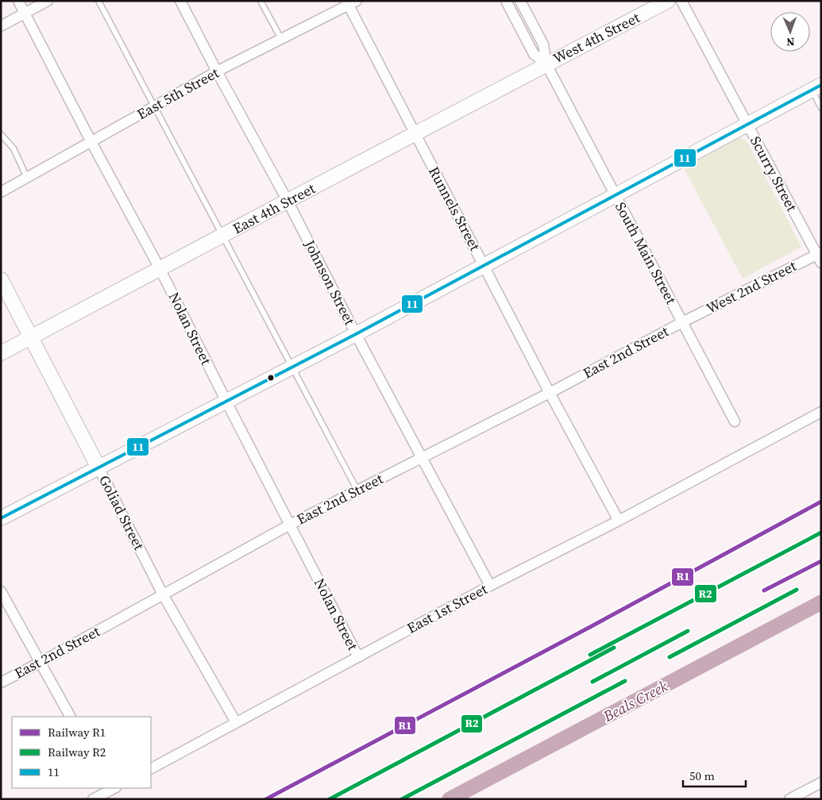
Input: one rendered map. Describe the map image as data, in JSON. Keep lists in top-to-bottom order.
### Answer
{
  "streets": {
    "main road": ["West 4th Street", "East 4th Street", "Goliad Street"],
    "street": [
      "East 5th Street",
      "Scurry Street",
      "Runnels Street",
      "South Main Street",
      "Johnson Street",
      "West 2nd Street",
      "Nolan Street",
      "East 2nd Street",
      "East 1st Street"
    ]
  },
  "crossings": [
    ["West 4th Street", "East 4th Street"],
    ["West 4th Street", "South Main Street"],
    ["East 5th Street", "Runnels Street"],
    ["East 5th Street", "Johnson Street"],
    ["East 5th Street", "Nolan Street"],
    ["Scurry Street", "West 2nd Street"],
    ["East 4th Street", "Runnels Street"],
    ["East 4th Street", "South Main Street"],
    ["East 4th Street", "Johnson Street"],
    ["East 4th Street", "Nolan Street"],
    ["East 4th Street", "Goliad Street"],
    ["Runnels Street", "East 2nd Street"],
    ["Runnels Street", "East 1st Street"],
    ["South Main Street", "West 2nd Street"],
    ["South Main Street", "East 2nd Street"],
    ["Johnson Street", "East 2nd Street"],
    ["Johnson Street", "East 1st Street"],
    ["West 2nd Street", "East 2nd Street"],
    ["Nolan Street", "East 2nd Street"],
    ["Nolan Street", "East 1st Street"],
    ["East 2nd Street", "Goliad Street"],
    ["Goliad Street", "East 1st Street"]
  ],
  "water": ["Beals Creek"],
  "lines": ["transit line 11", "rail line R1", "rail line R2"],
  "legend": ["Railway R1", "Railway R2", "11"],
  "scale_bar": "50 m",
  "north": "bottom"
}
